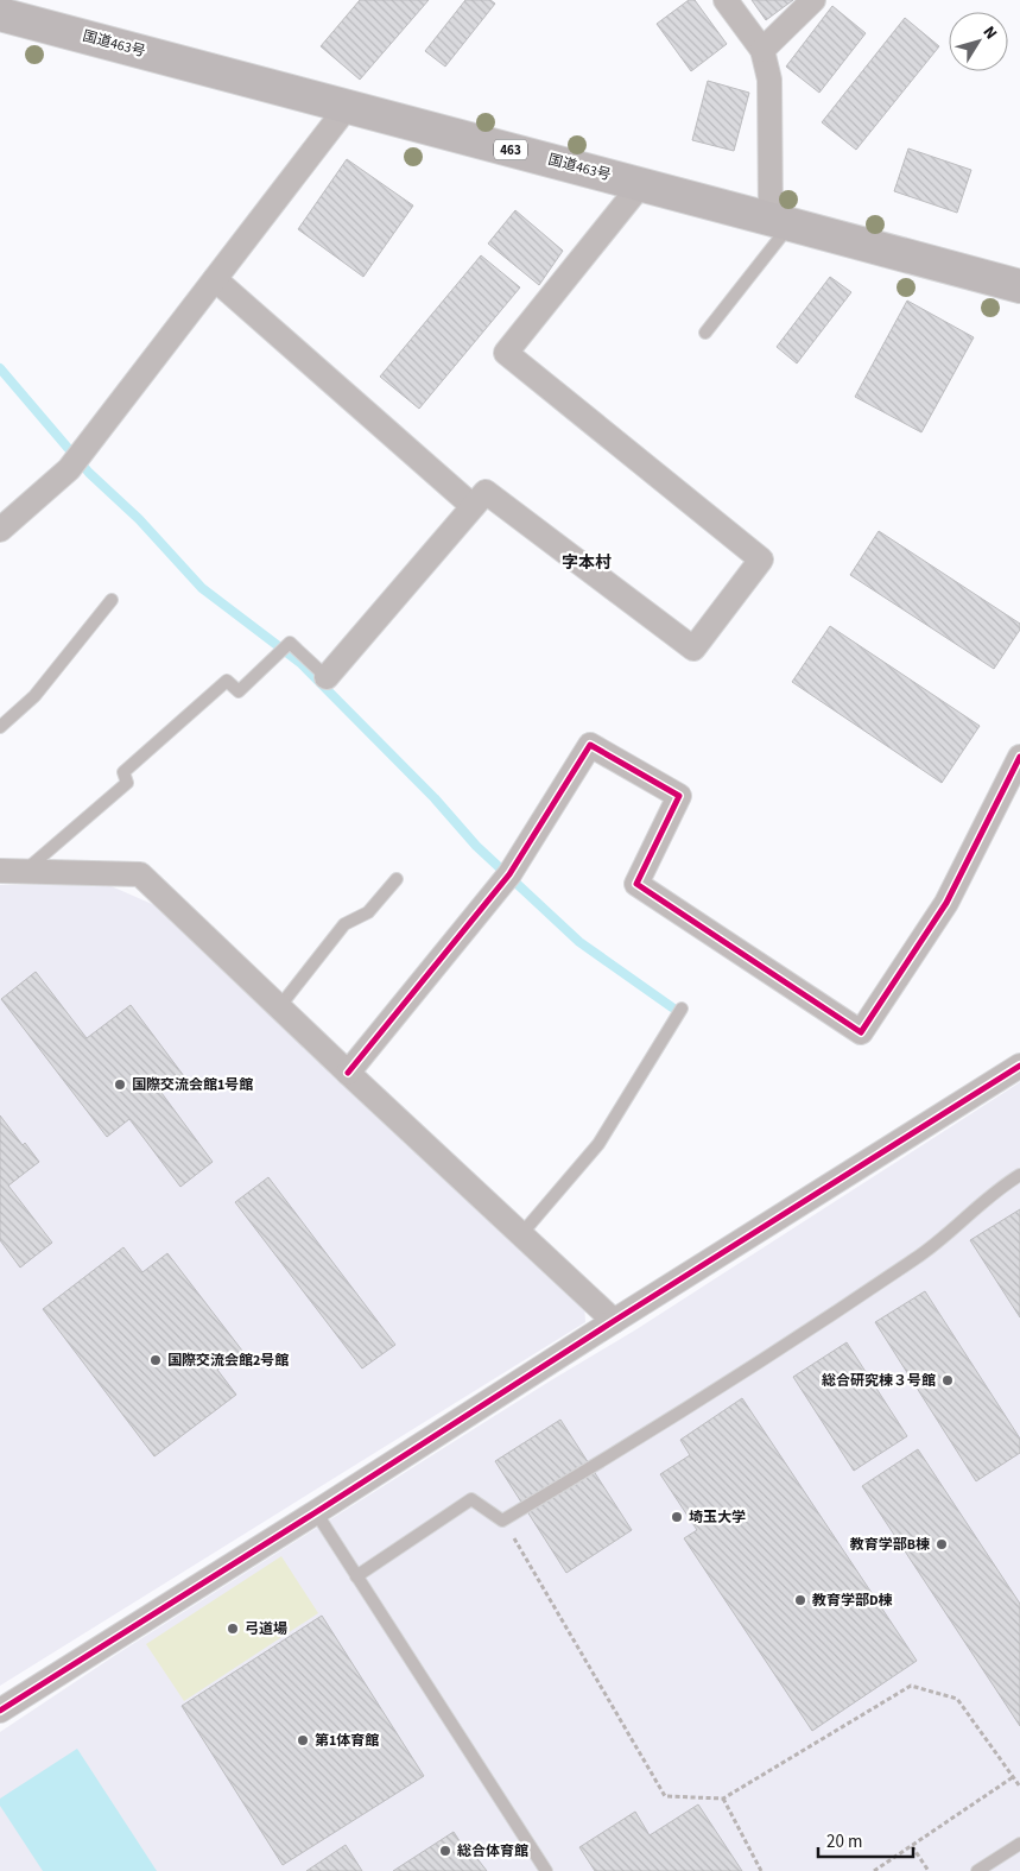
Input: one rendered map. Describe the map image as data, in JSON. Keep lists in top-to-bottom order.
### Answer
{
  "streets": {
    "highway": ["国道463号", "463"]
  },
  "districts": ["字本村"],
  "places": [
    "国際交流会館1号館",
    "国際交流会館2号館",
    "総合研究棟３号館",
    "埼玉大学",
    "教育学部B棟",
    "教育学部D棟",
    "弓道場",
    "第1体育館",
    "総合体育館"
  ],
  "scale_bar": "20 m",
  "north": "top right"
}
